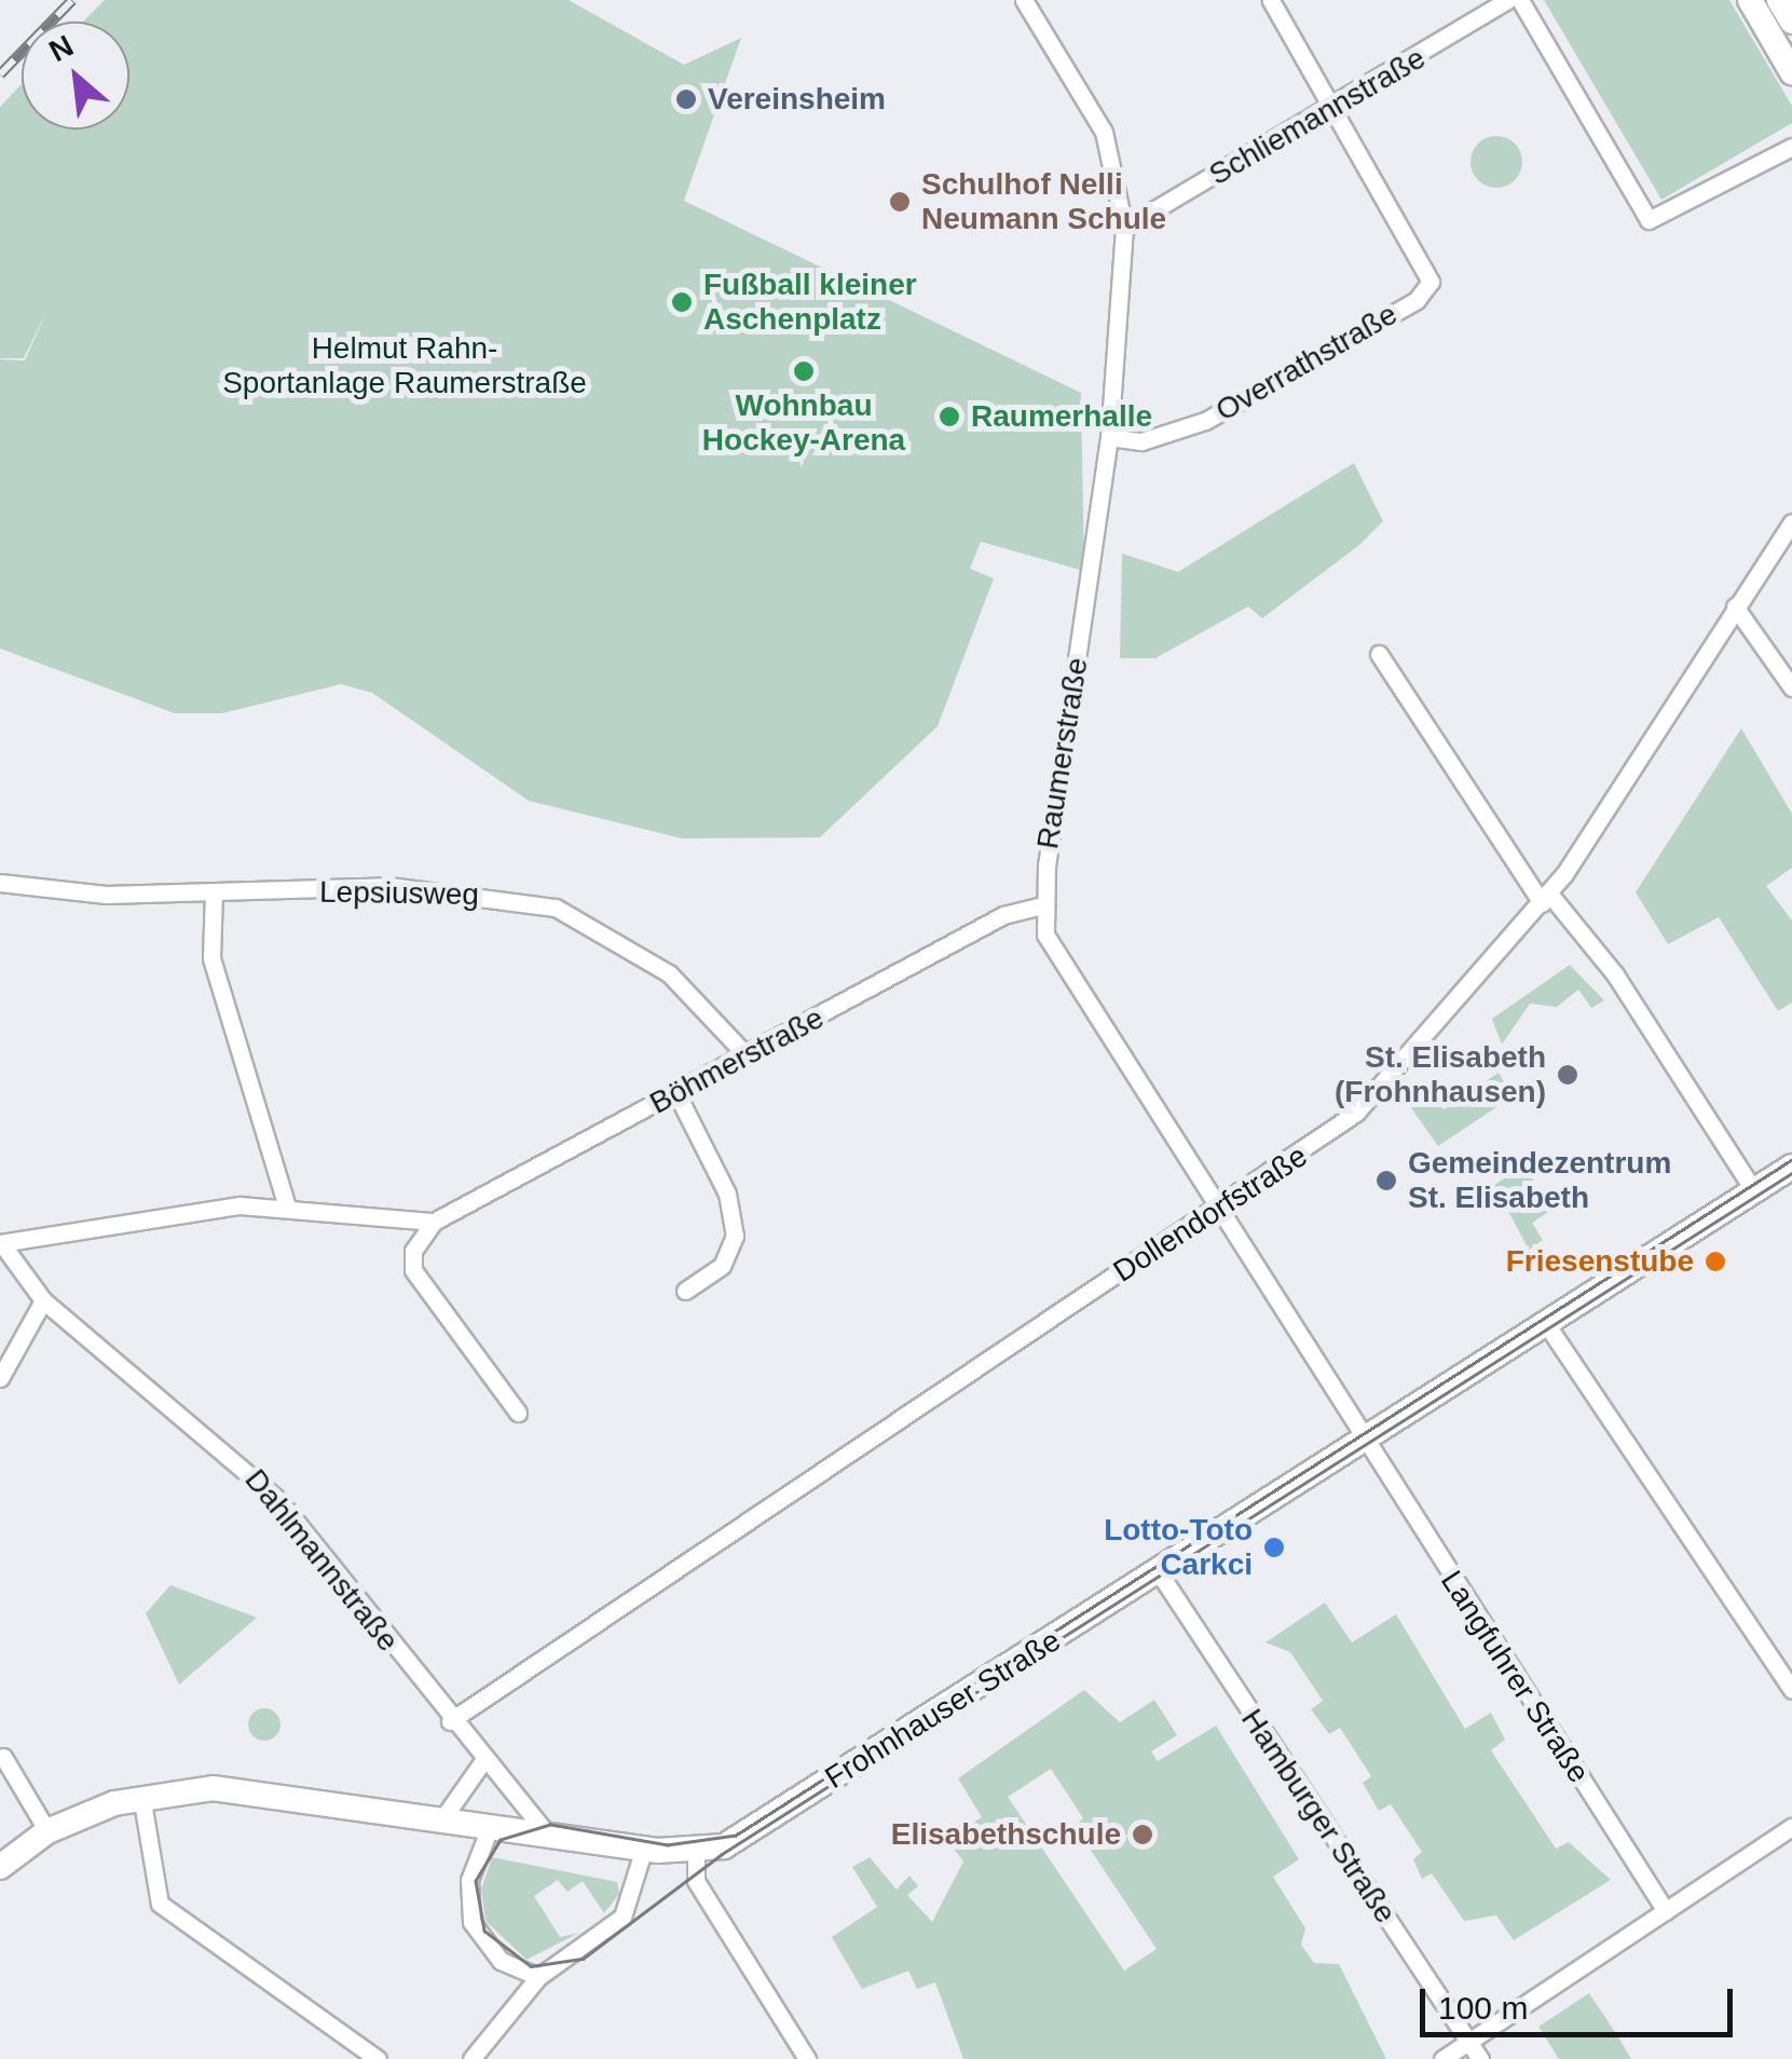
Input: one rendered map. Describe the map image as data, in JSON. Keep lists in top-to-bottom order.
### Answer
{
  "streets": {
    "main road": ["Frohnhauser Straße"],
    "street": [
      "Schliemannstraße",
      "Overrathstraße",
      "Raumerstraße",
      "Lepsiusweg",
      "Böhmerstraße",
      "Dollendorfstraße",
      "Dahlmannstraße",
      "Langfuhrer Straße",
      "Hamburger Straße"
    ]
  },
  "crossings": [
    ["Schliemannstraße", "Overrathstraße"],
    ["Schliemannstraße", "Raumerstraße"],
    ["Overrathstraße", "Raumerstraße"],
    ["Raumerstraße", "Böhmerstraße"],
    ["Raumerstraße", "Dollendorfstraße"],
    ["Raumerstraße", "Langfuhrer Straße"],
    ["Raumerstraße", "Frohnhauser Straße"],
    ["Lepsiusweg", "Böhmerstraße"],
    ["Dollendorfstraße", "Dahlmannstraße"],
    ["Dahlmannstraße", "Frohnhauser Straße"],
    ["Langfuhrer Straße", "Frohnhauser Straße"],
    ["Frohnhauser Straße", "Hamburger Straße"]
  ],
  "parks": ["Helmut Rahn- Sportanlage Raumerstraße"],
  "places": [
    "Vereinsheim",
    "Schulhof Nelli Neumann Schule",
    "Fußball kleiner Aschenplatz",
    "Wohnbau Hockey-Arena",
    "Raumerhalle",
    "St. Elisabeth (Frohnhausen)",
    "Gemeindezentrum St. Elisabeth",
    "Friesenstube",
    "Lotto-Toto Carkci",
    "Elisabethschule"
  ],
  "scale_bar": "100 m",
  "north": "top left"
}
